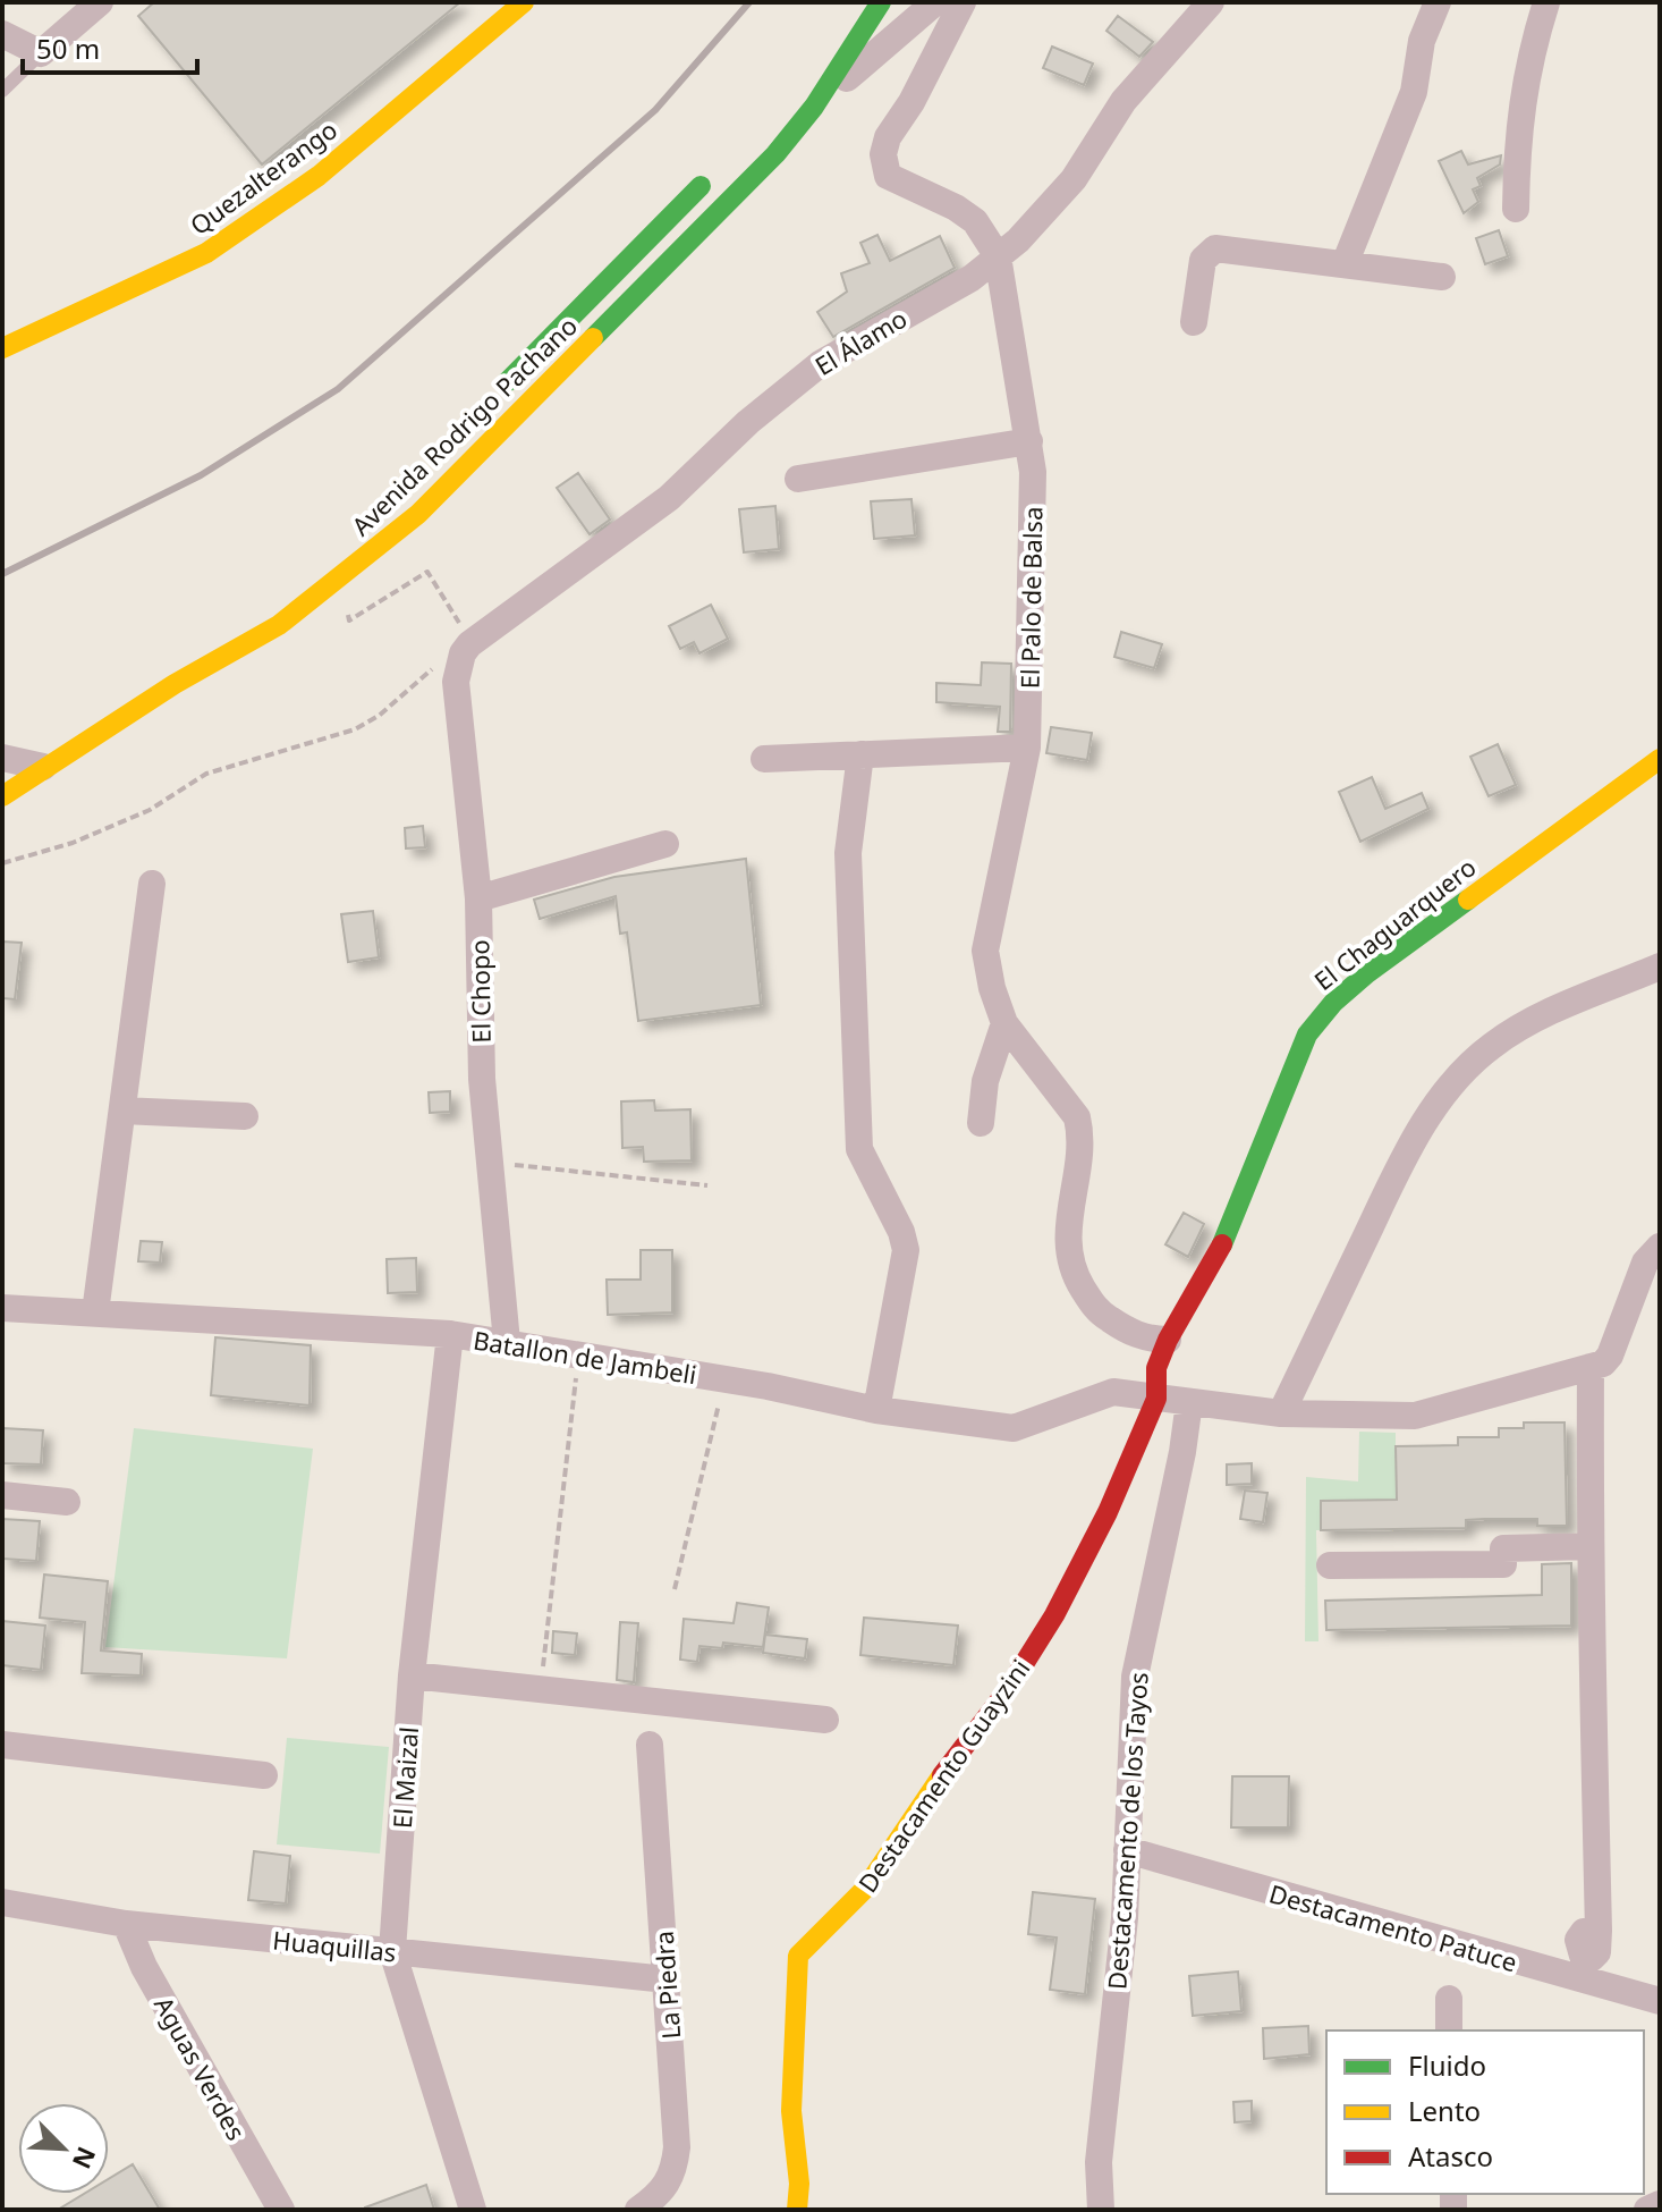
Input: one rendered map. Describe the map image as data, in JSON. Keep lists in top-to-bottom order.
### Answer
{
  "streets": {
    "street": [
      "Quezalterango",
      "El Álamo",
      "Avenida Rodrigo Pachano",
      "El Palo de Balsa",
      "El Chaguarquero",
      "El Chopo",
      "Batallon de Jambeli",
      "Destacamento Guayzini",
      "El Maizal",
      "Destacamento de los Tayos",
      "Destacamento Patuce",
      "Huaquillas",
      "La Piedra",
      "Aguas Verdes"
    ]
  },
  "crossings": [
    ["El Álamo", "El Palo de Balsa"],
    ["El Álamo", "El Chopo"],
    ["El Palo de Balsa", "El Chaguarquero"],
    ["El Chaguarquero", "Batallon de Jambeli"],
    ["El Chaguarquero", "Destacamento Guayzini"],
    ["El Chopo", "Batallon de Jambeli"],
    ["Batallon de Jambeli", "Destacamento Guayzini"],
    ["Batallon de Jambeli", "El Maizal"],
    ["Batallon de Jambeli", "Destacamento de los Tayos"],
    ["El Maizal", "Huaquillas"],
    ["Destacamento de los Tayos", "Destacamento Patuce"],
    ["Huaquillas", "La Piedra"],
    ["Huaquillas", "Aguas Verdes"]
  ],
  "legend": ["Fluido", "Lento", "Atasco"],
  "scale_bar": "50 m",
  "north": "bottom right"
}
